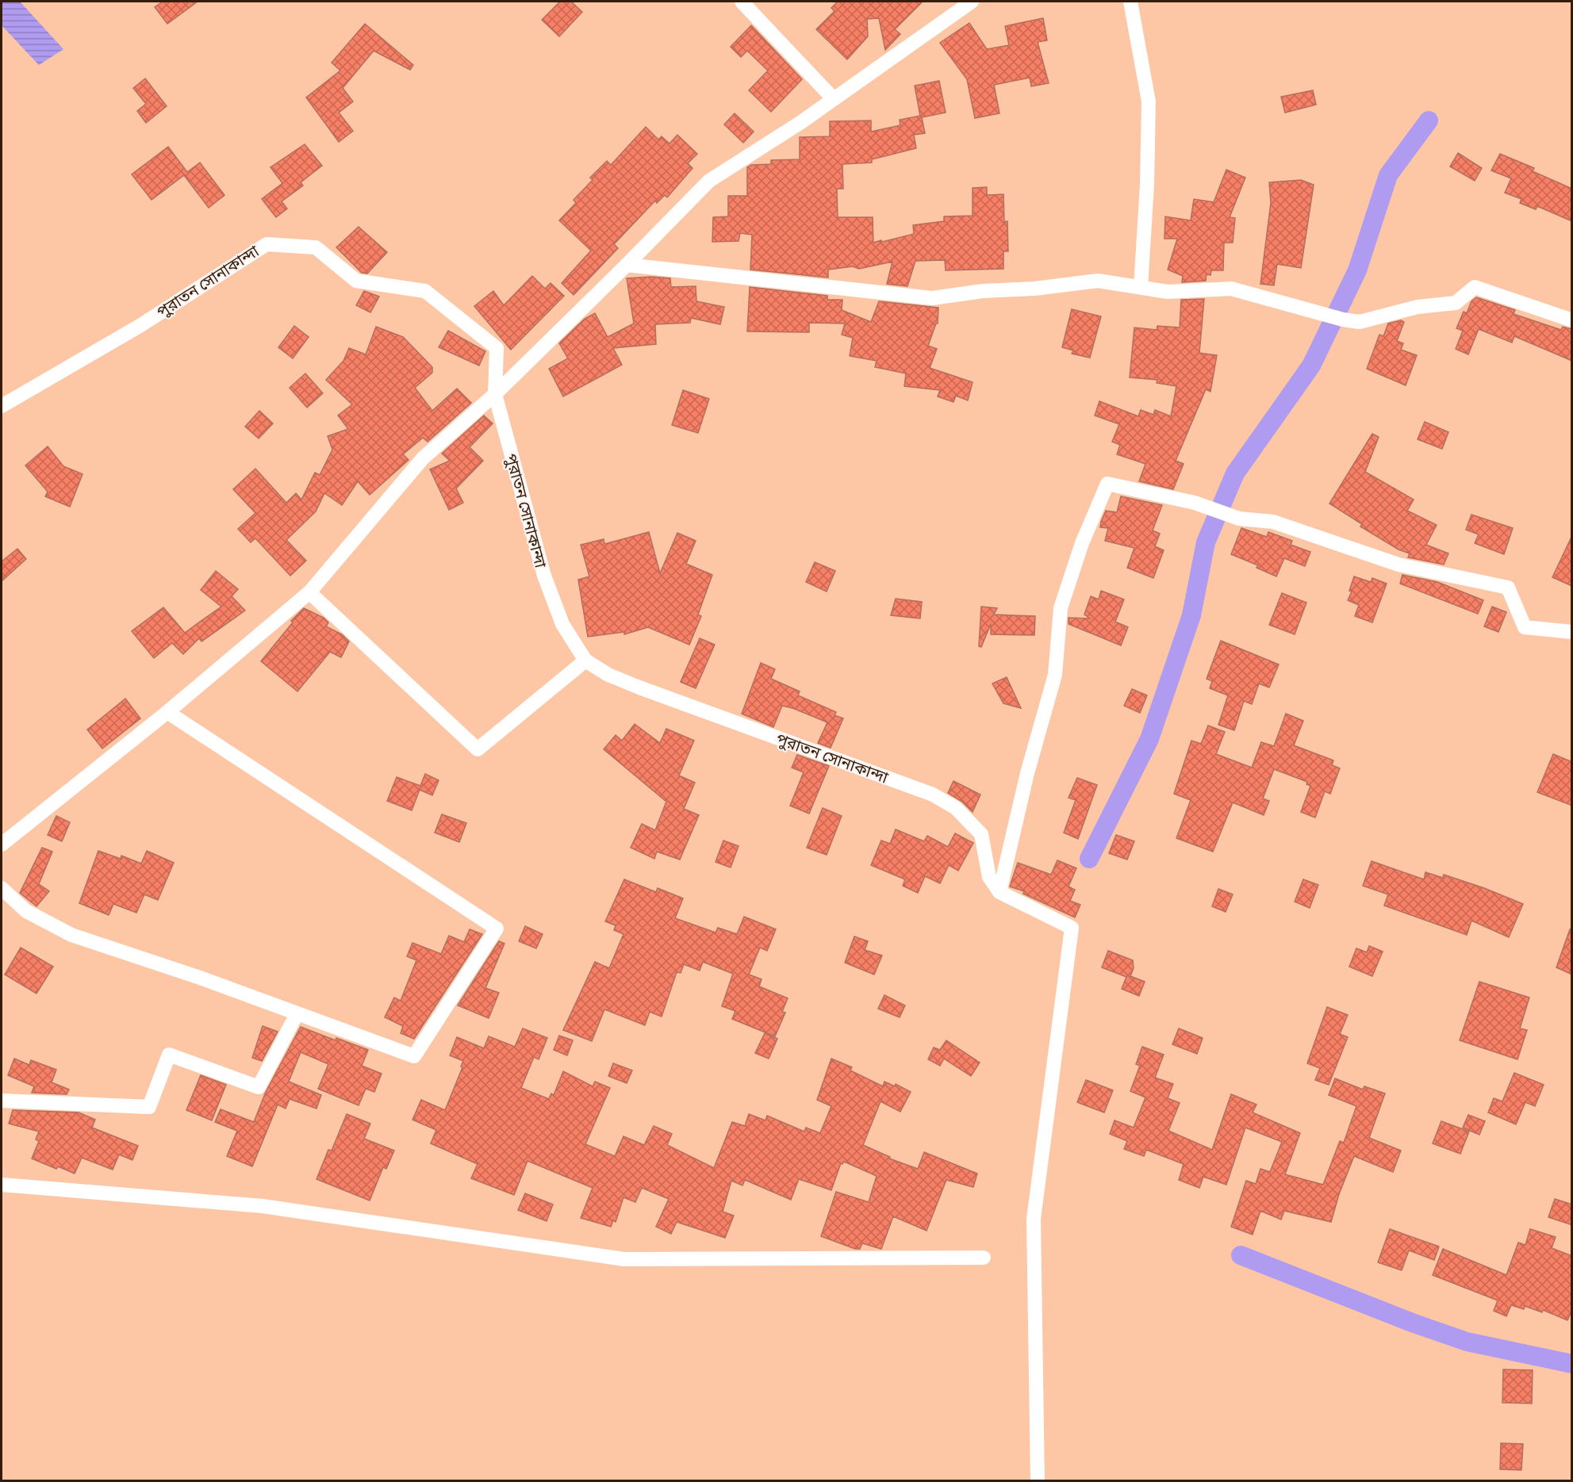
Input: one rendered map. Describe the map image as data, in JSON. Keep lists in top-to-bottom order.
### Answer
{
  "streets": {
    "street": ["পুরাতন সোনাকান্দা"]
  }
}
